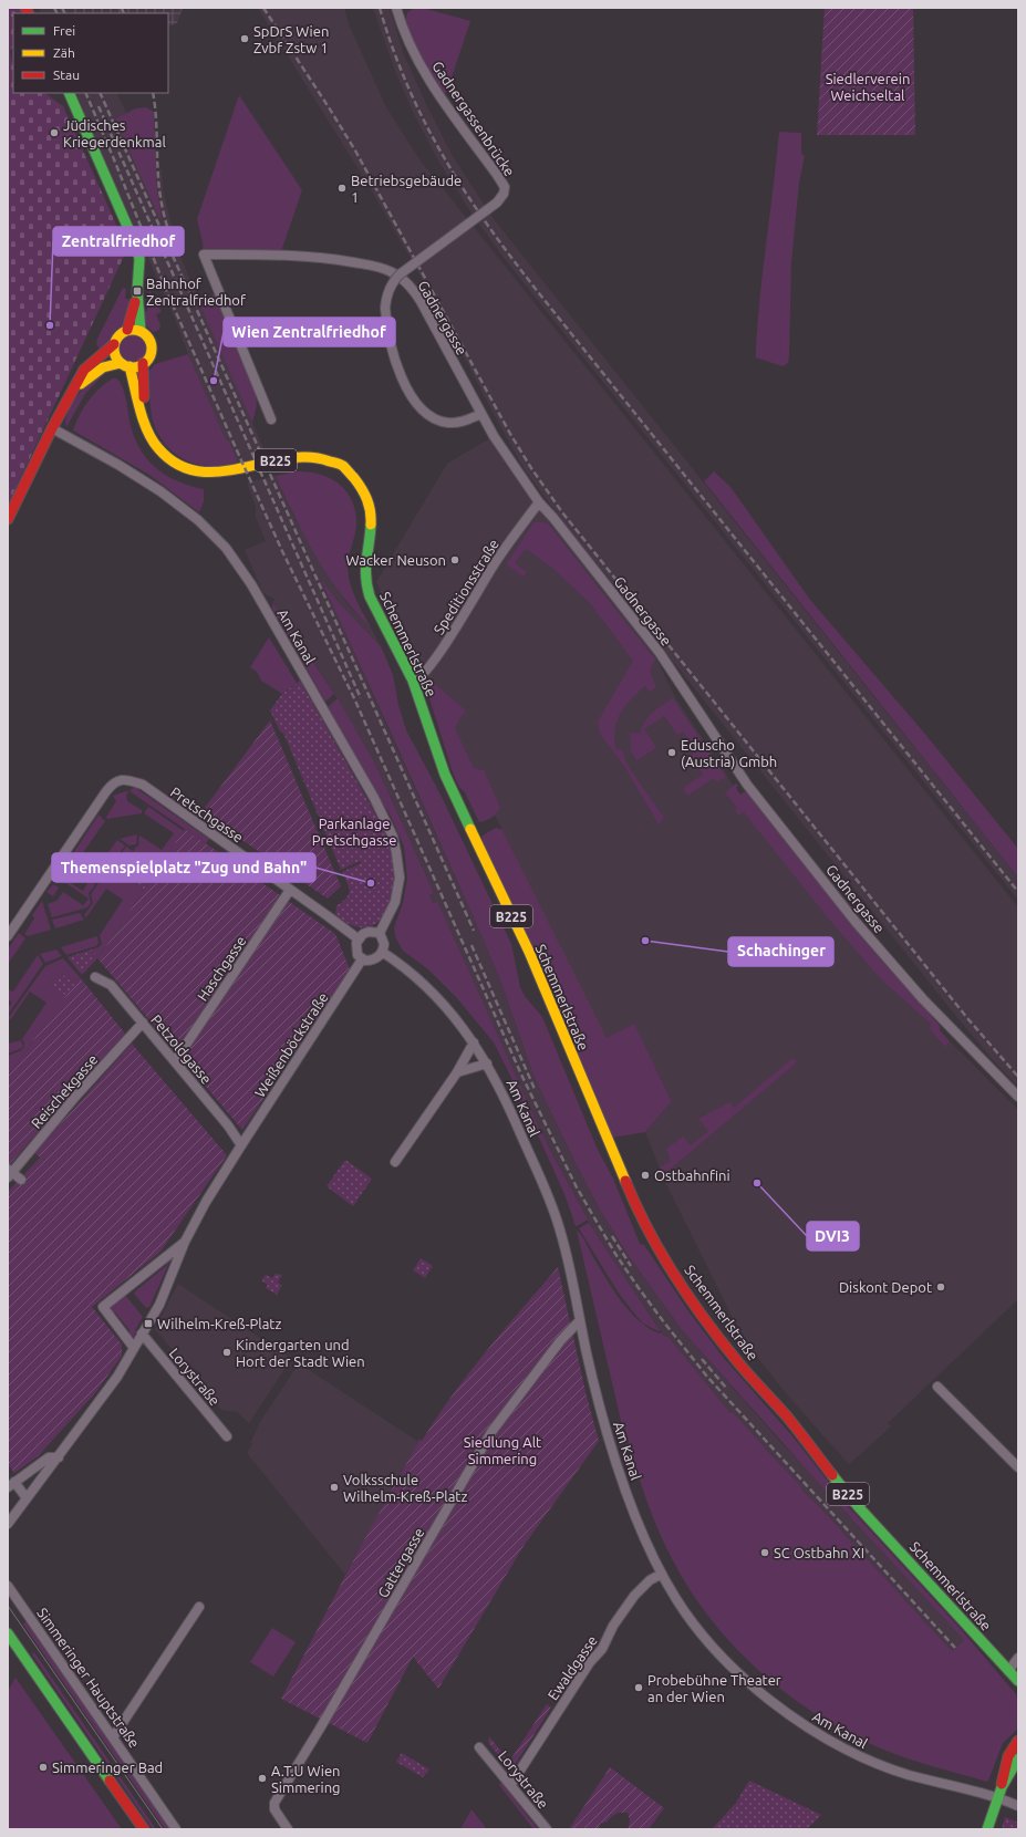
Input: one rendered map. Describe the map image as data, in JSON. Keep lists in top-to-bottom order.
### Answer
{
  "streets": {
    "main road": ["B225", "Schemmerlstraße"],
    "street": [
      "Gadnergassenbrücke",
      "Gadnergasse",
      "Speditionsstraße",
      "Am Kanal",
      "Pretschgasse",
      "Haschgasse",
      "Weißenböckstraße",
      "Petzoldgasse",
      "Reischekgasse",
      "Lorystraße",
      "Gattergasse",
      "Ewaldgasse",
      "Simmeringer Hauptstraße"
    ]
  },
  "crossings": [
    ["Gadnergassenbrücke", "Gadnergasse"],
    ["Gadnergasse", "Speditionsstraße"],
    ["B225", "Schemmerlstraße"],
    ["Speditionsstraße", "Schemmerlstraße"],
    ["Am Kanal", "Pretschgasse"],
    ["Am Kanal", "Weißenböckstraße"],
    ["Am Kanal", "Gattergasse"],
    ["Am Kanal", "Ewaldgasse"],
    ["Pretschgasse", "Haschgasse"],
    ["Pretschgasse", "Weißenböckstraße"],
    ["Haschgasse", "Petzoldgasse"],
    ["Weißenböckstraße", "Petzoldgasse"],
    ["Petzoldgasse", "Reischekgasse"],
    ["Lorystraße", "Ewaldgasse"]
  ],
  "parks": ["Siedlerverein Weichseltal", "Parkanlage Pretschgasse", "Siedlung Alt Simmering"],
  "places": {
    "other": [
      "SpDrS Wien Zvbf Zstw 1",
      "Jüdisches Kriegerdenkmal",
      "Betriebsgebäude 1",
      "Zentralfriedhof",
      "Wien Zentralfriedhof",
      "Wacker Neuson",
      "Eduscho (Austria) Gmbh",
      "Themenspielplatz \"Zug und Bahn\"",
      "Schachinger",
      "Ostbahnfini",
      "DVI3",
      "Diskont Depot",
      "Kindergarten und Hort der Stadt Wien",
      "Volksschule Wilhelm-Kreß-Platz",
      "SC Ostbahn XI",
      "Probebühne Theater an der Wien",
      "Simmeringer Bad",
      "A.T.U Wien Simmering"
    ],
    "transit": ["Bahnhof Zentralfriedhof", "Wilhelm-Kreß-Platz"]
  },
  "legend": ["Frei", "Zäh", "Stau"]
}
